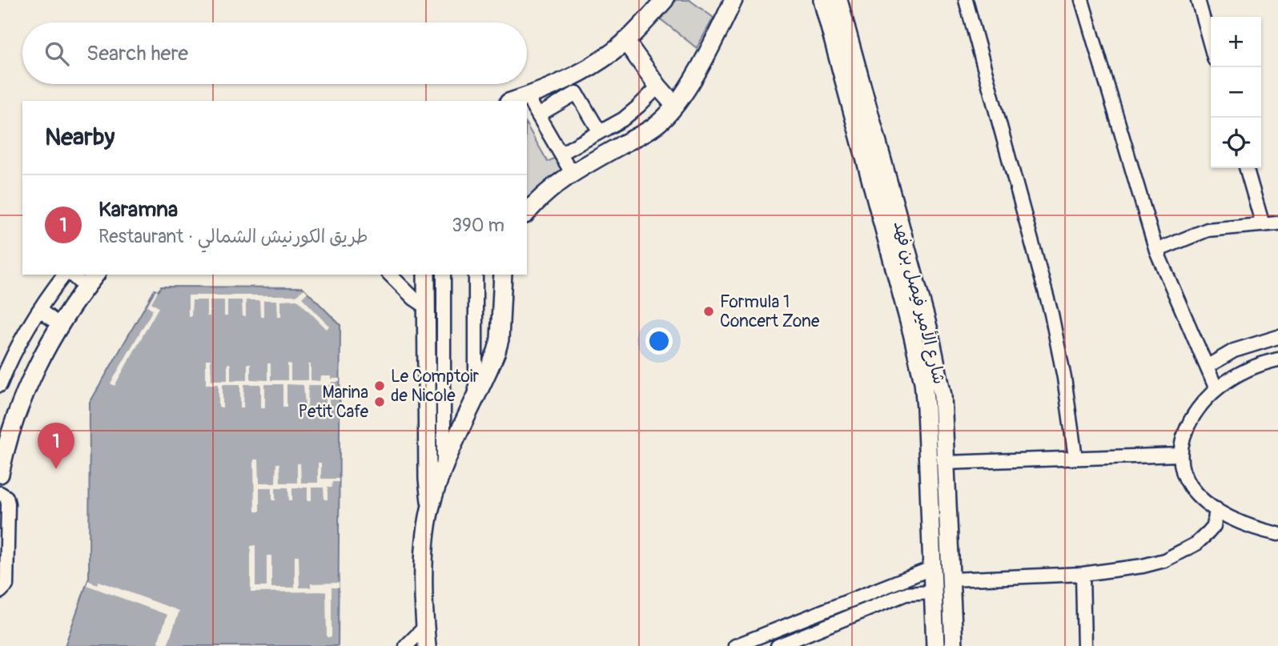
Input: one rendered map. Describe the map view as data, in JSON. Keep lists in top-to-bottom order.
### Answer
{
  "streets": {
    "main road": ["شارع الأمير فيصل بن فهد"]
  },
  "places": ["Formula 1 Concert Zone", "Le Comptoir de Nicole", "Marina Petit Cafe"],
  "page": {
    "map_buttons": ["+", "−"],
    "search": "Search here",
    "heading": "Nearby",
    "list": [
      {
        "mark": "1",
        "name": "Karamna",
        "note": "Restaurant · طريق الكورنيش الشمالي",
        "value": "390 m"
      }
    ],
    "pins": "1"
  }
}
